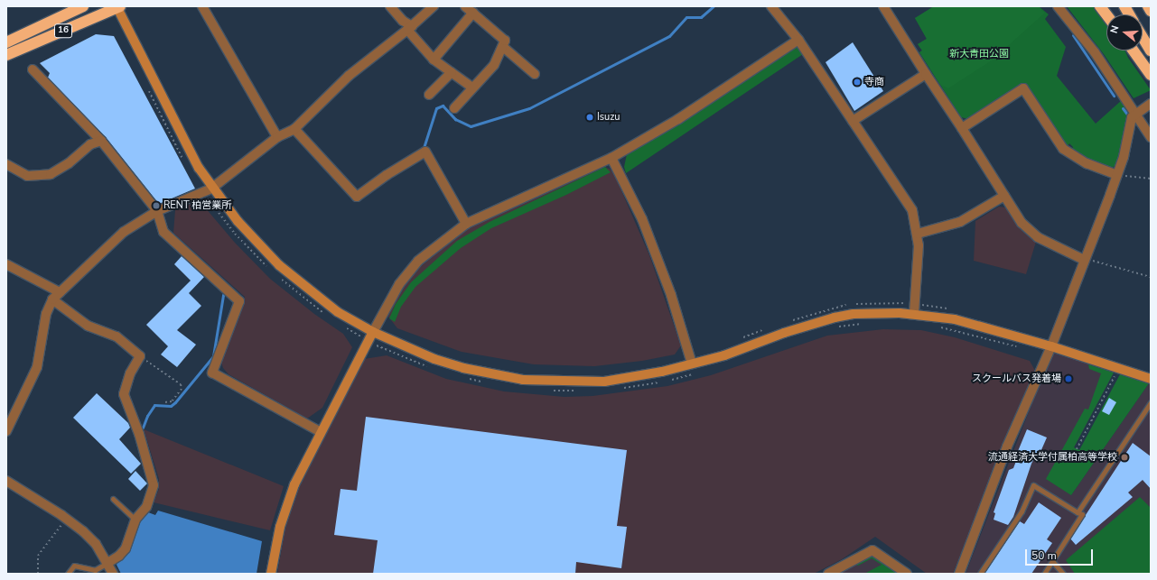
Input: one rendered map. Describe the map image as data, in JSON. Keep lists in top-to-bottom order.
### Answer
{
  "streets": {
    "highway": ["16"]
  },
  "parks": ["新大青田公園"],
  "places": [
    "寺商",
    "Isuzu",
    "RENT 柏営業所",
    "スクールバス発着場",
    "流通経済大学付属柏高等学校"
  ],
  "scale_bar": "50 m",
  "north": "left"
}
